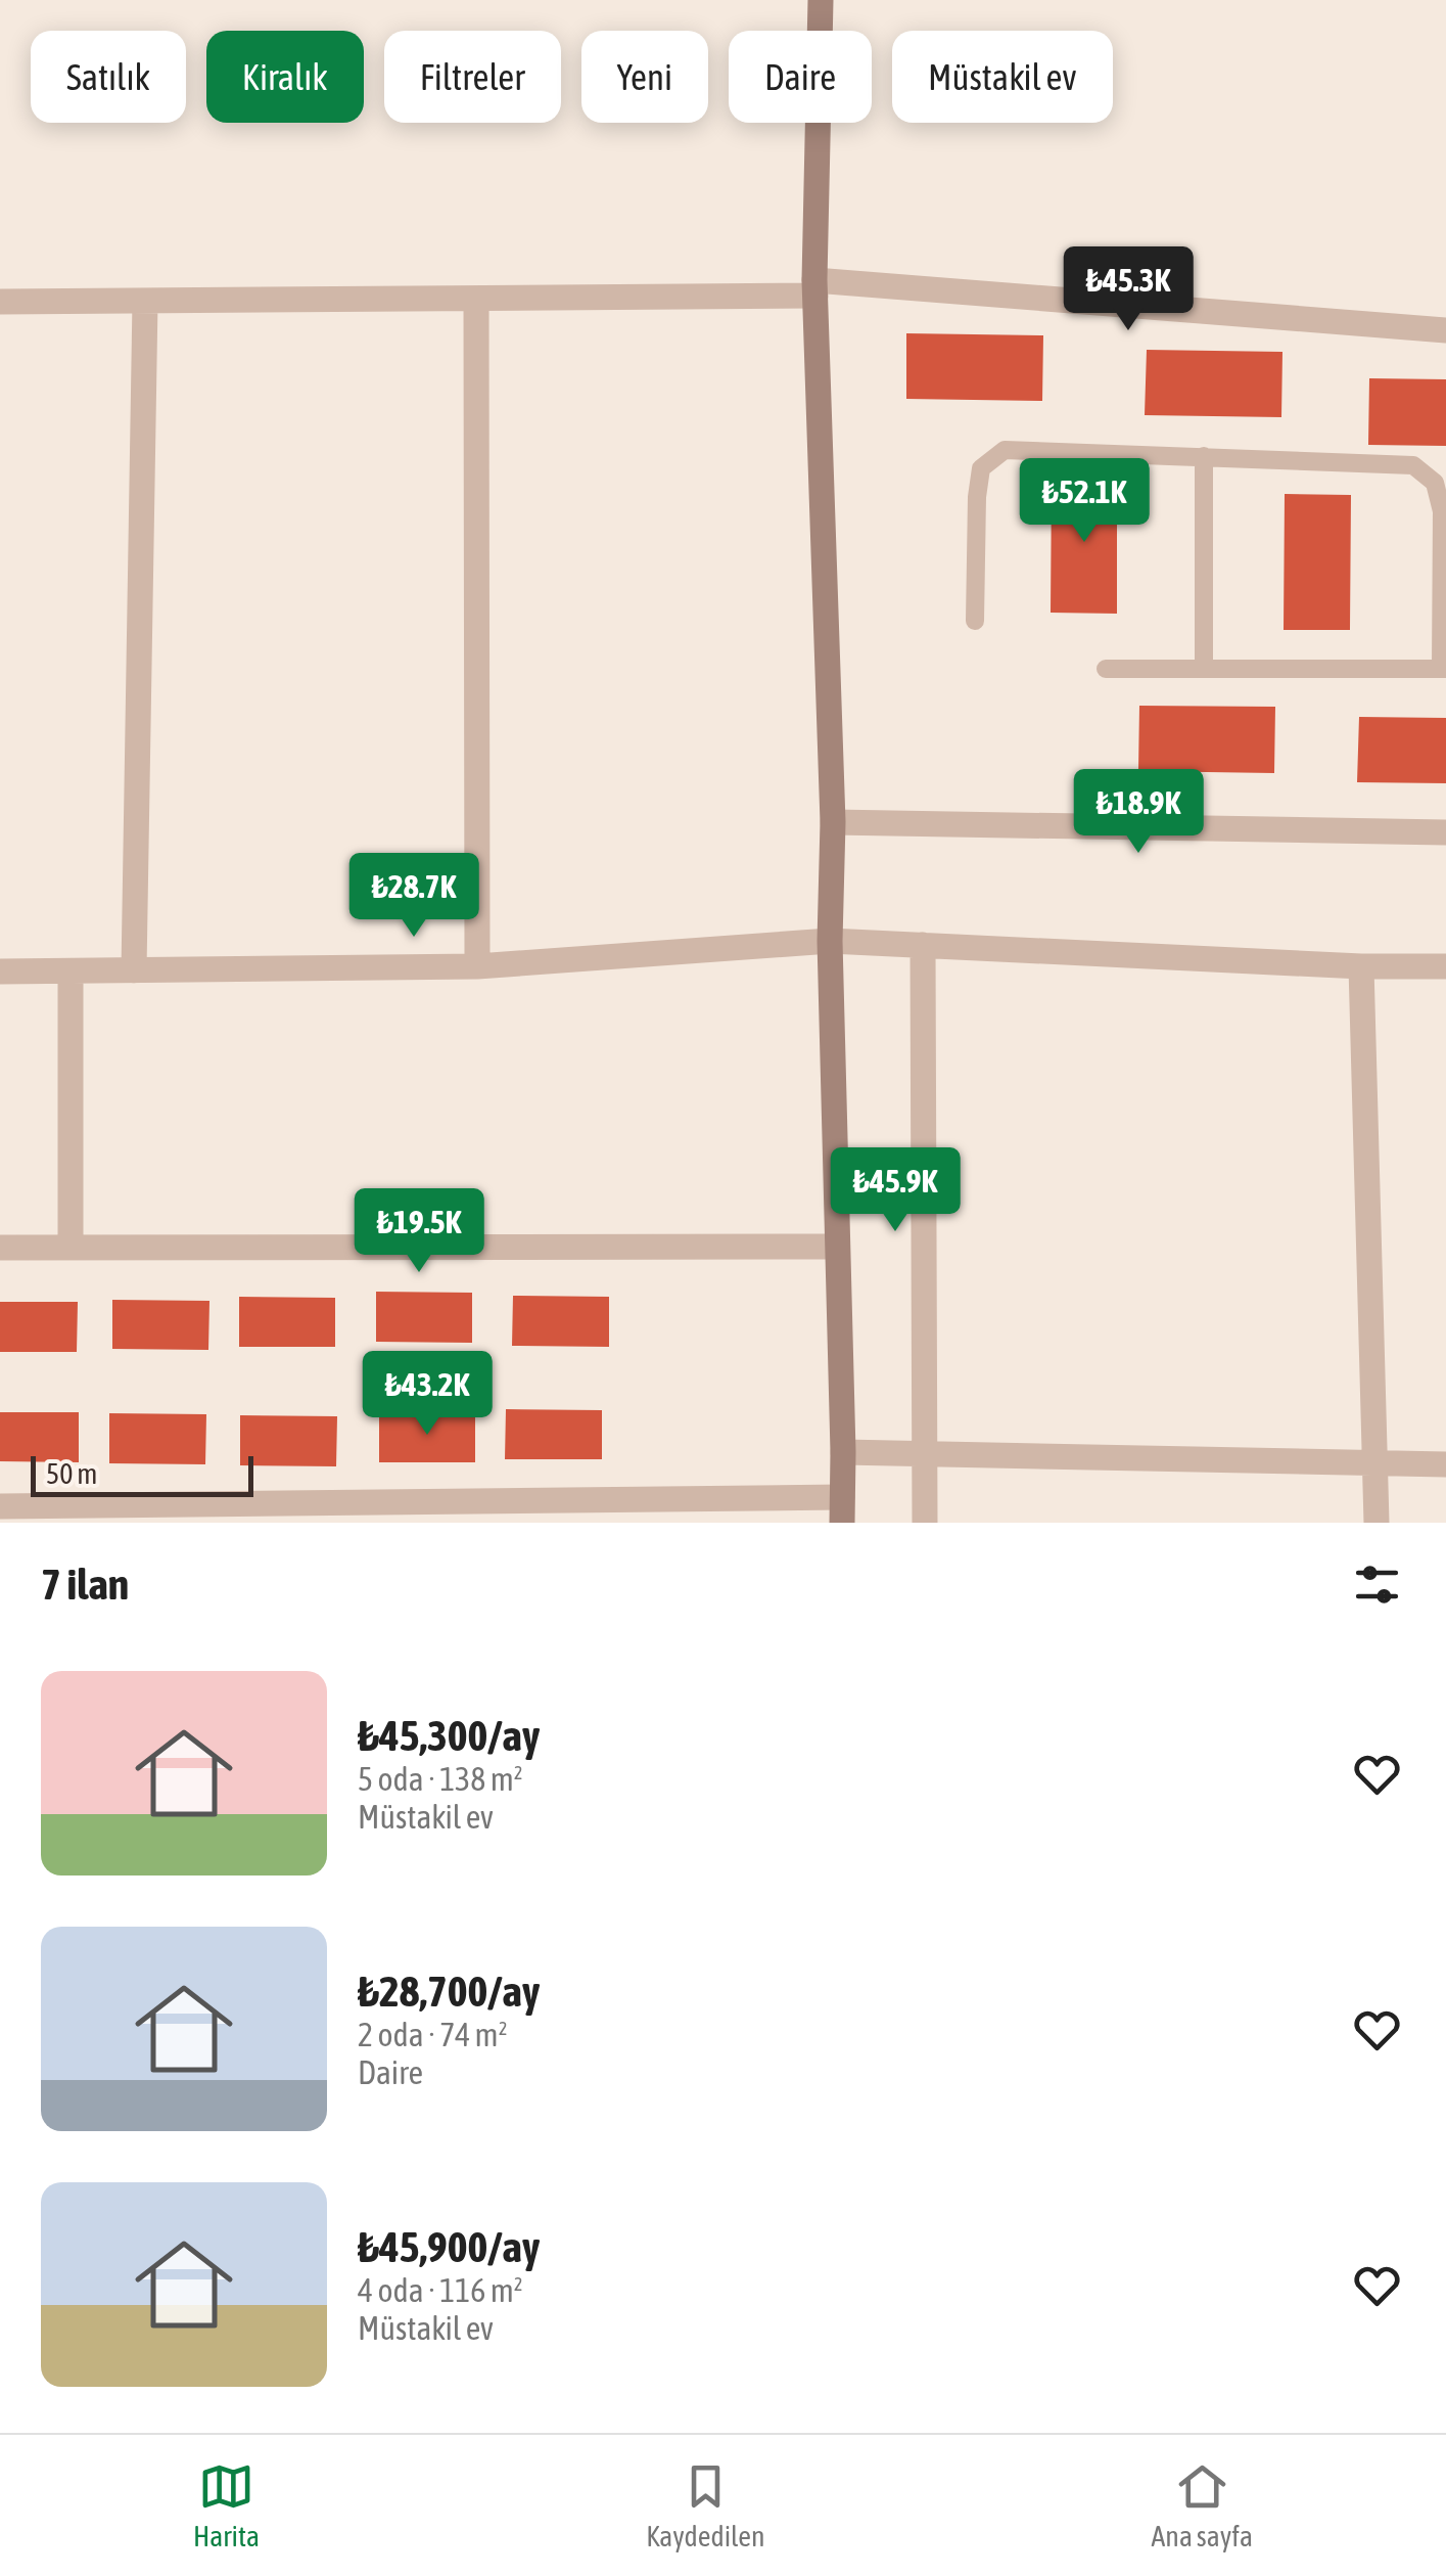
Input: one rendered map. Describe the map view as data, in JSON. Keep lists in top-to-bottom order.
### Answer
{
  "scale_bar": "50 m",
  "page": {
    "chip": [
      "Satılık",
      "Kiralık",
      "Filtreler",
      "Yeni",
      "Daire",
      "Müstakil ev"
    ],
    "price": [
      "₺45.3K",
      "₺52.1K",
      "₺18.9K",
      "₺28.7K",
      "₺45.9K",
      "₺19.5K",
      "₺43.2K"
    ],
    "scale": "50 m",
    "heading": "7 ilan",
    "list": [
      {
        "name": "₺45,300/ay",
        "note": "5 oda · 138 m² · Müstakil ev"
      },
      {
        "name": "₺28,700/ay",
        "note": "2 oda · 74 m² · Daire"
      },
      {
        "name": "₺45,900/ay",
        "note": "4 oda · 116 m² · Müstakil ev"
      }
    ],
    "tabs": ["Harita", "Kaydedilen", "Ana sayfa"]
  }
}
